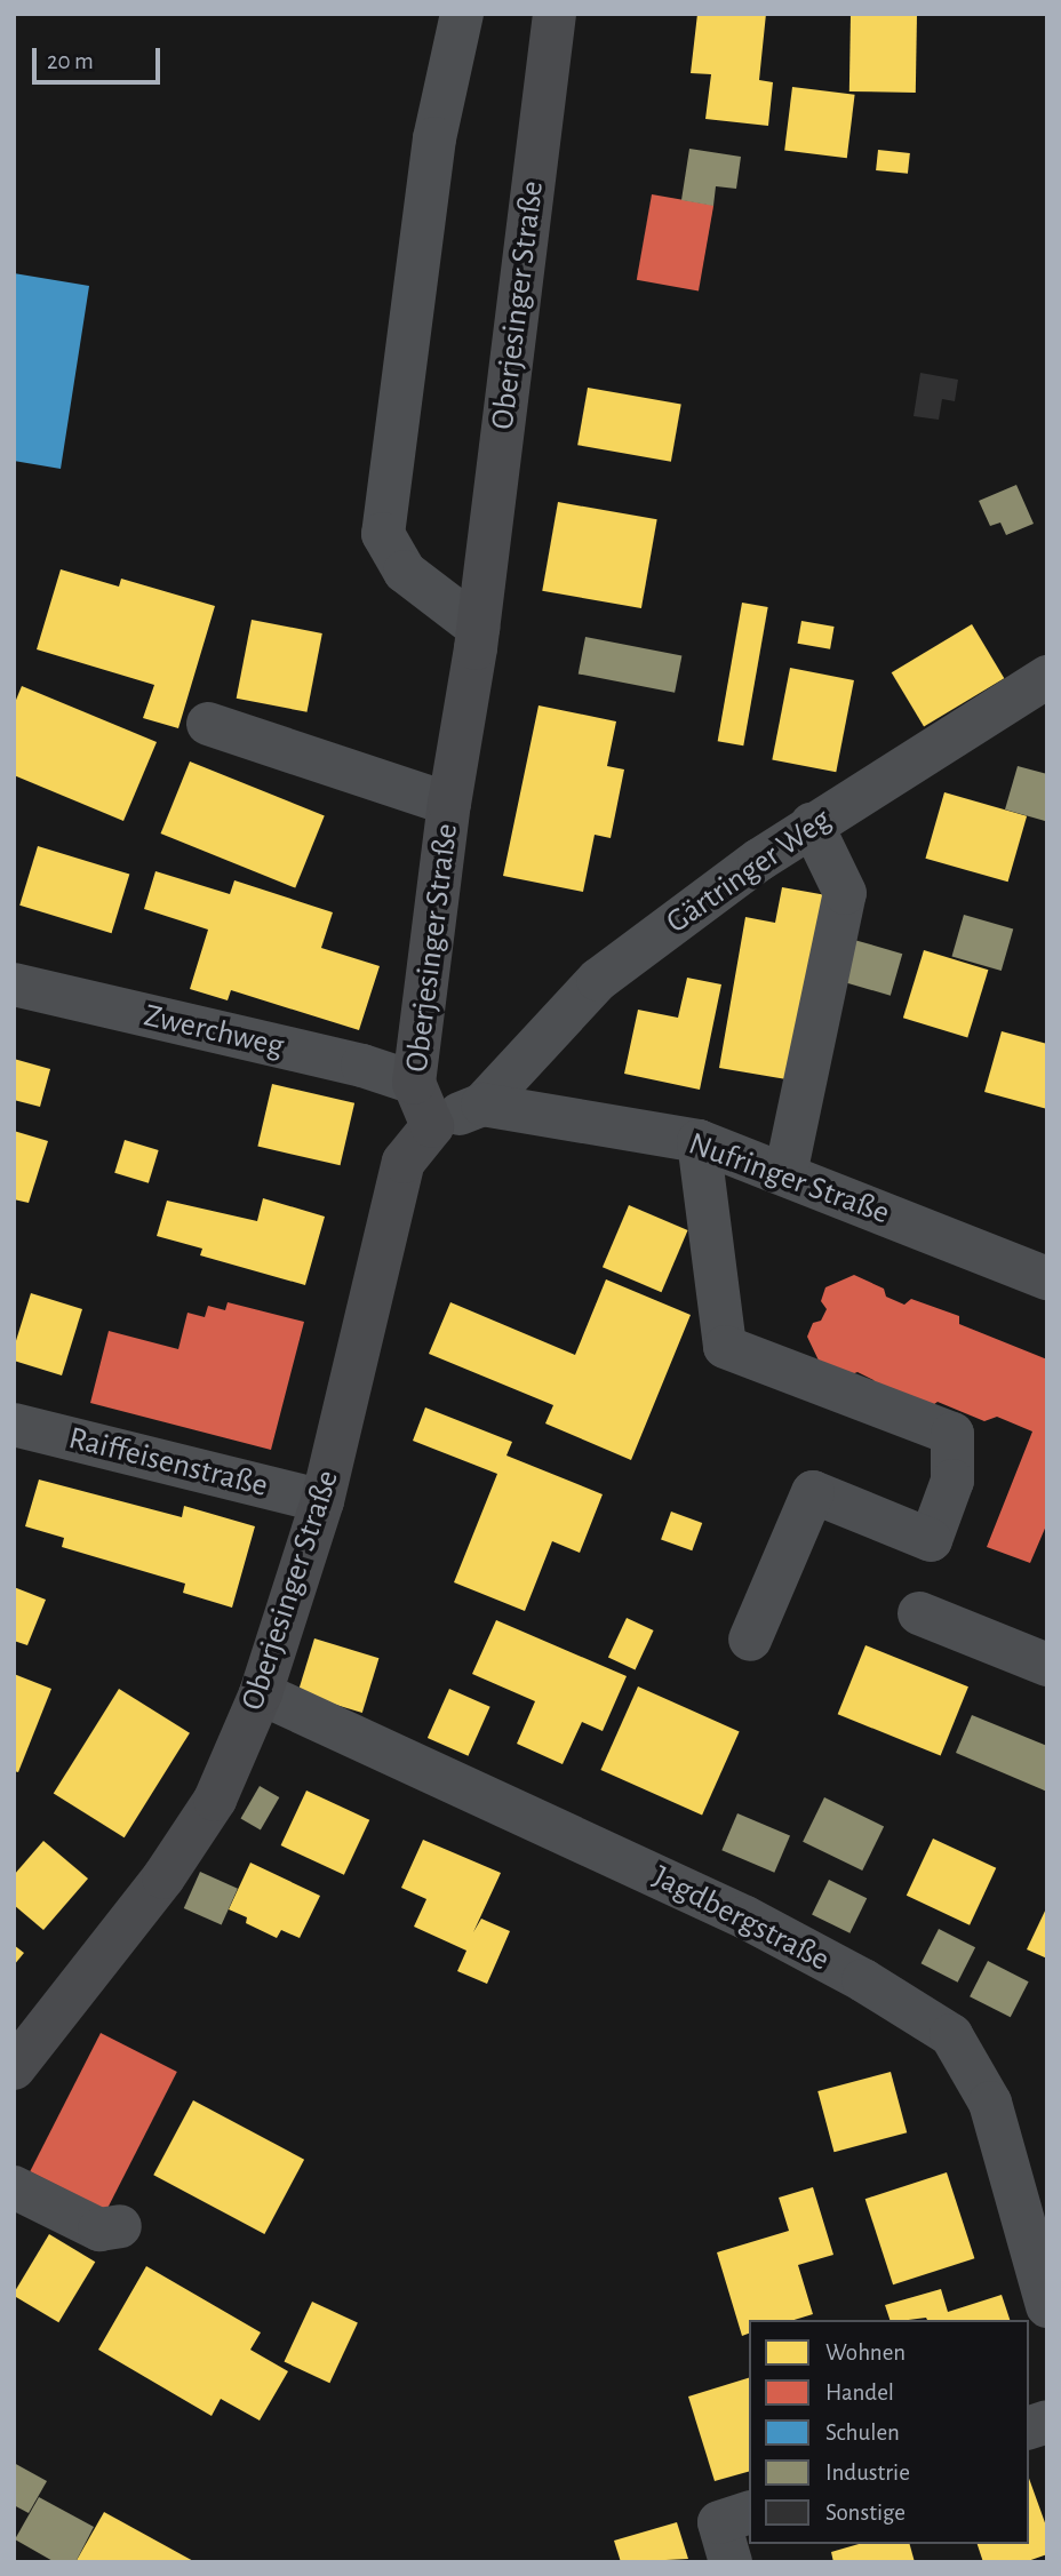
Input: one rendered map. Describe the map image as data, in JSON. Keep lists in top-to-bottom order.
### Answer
{
  "streets": {
    "main road": ["Oberjesinger Straße"],
    "street": [
      "Gärtringer Weg",
      "Zwerchweg",
      "Nufringer Straße",
      "Raiffeisenstraße",
      "Jagdbergstraße"
    ]
  },
  "crossings": [
    ["Oberjesinger Straße", "Zwerchweg"],
    ["Oberjesinger Straße", "Raiffeisenstraße"],
    ["Oberjesinger Straße", "Jagdbergstraße"],
    ["Gärtringer Weg", "Nufringer Straße"]
  ],
  "legend": [
    "Wohnen",
    "Handel",
    "Schulen",
    "Industrie",
    "Sonstige"
  ],
  "scale_bar": "20 m"
}
